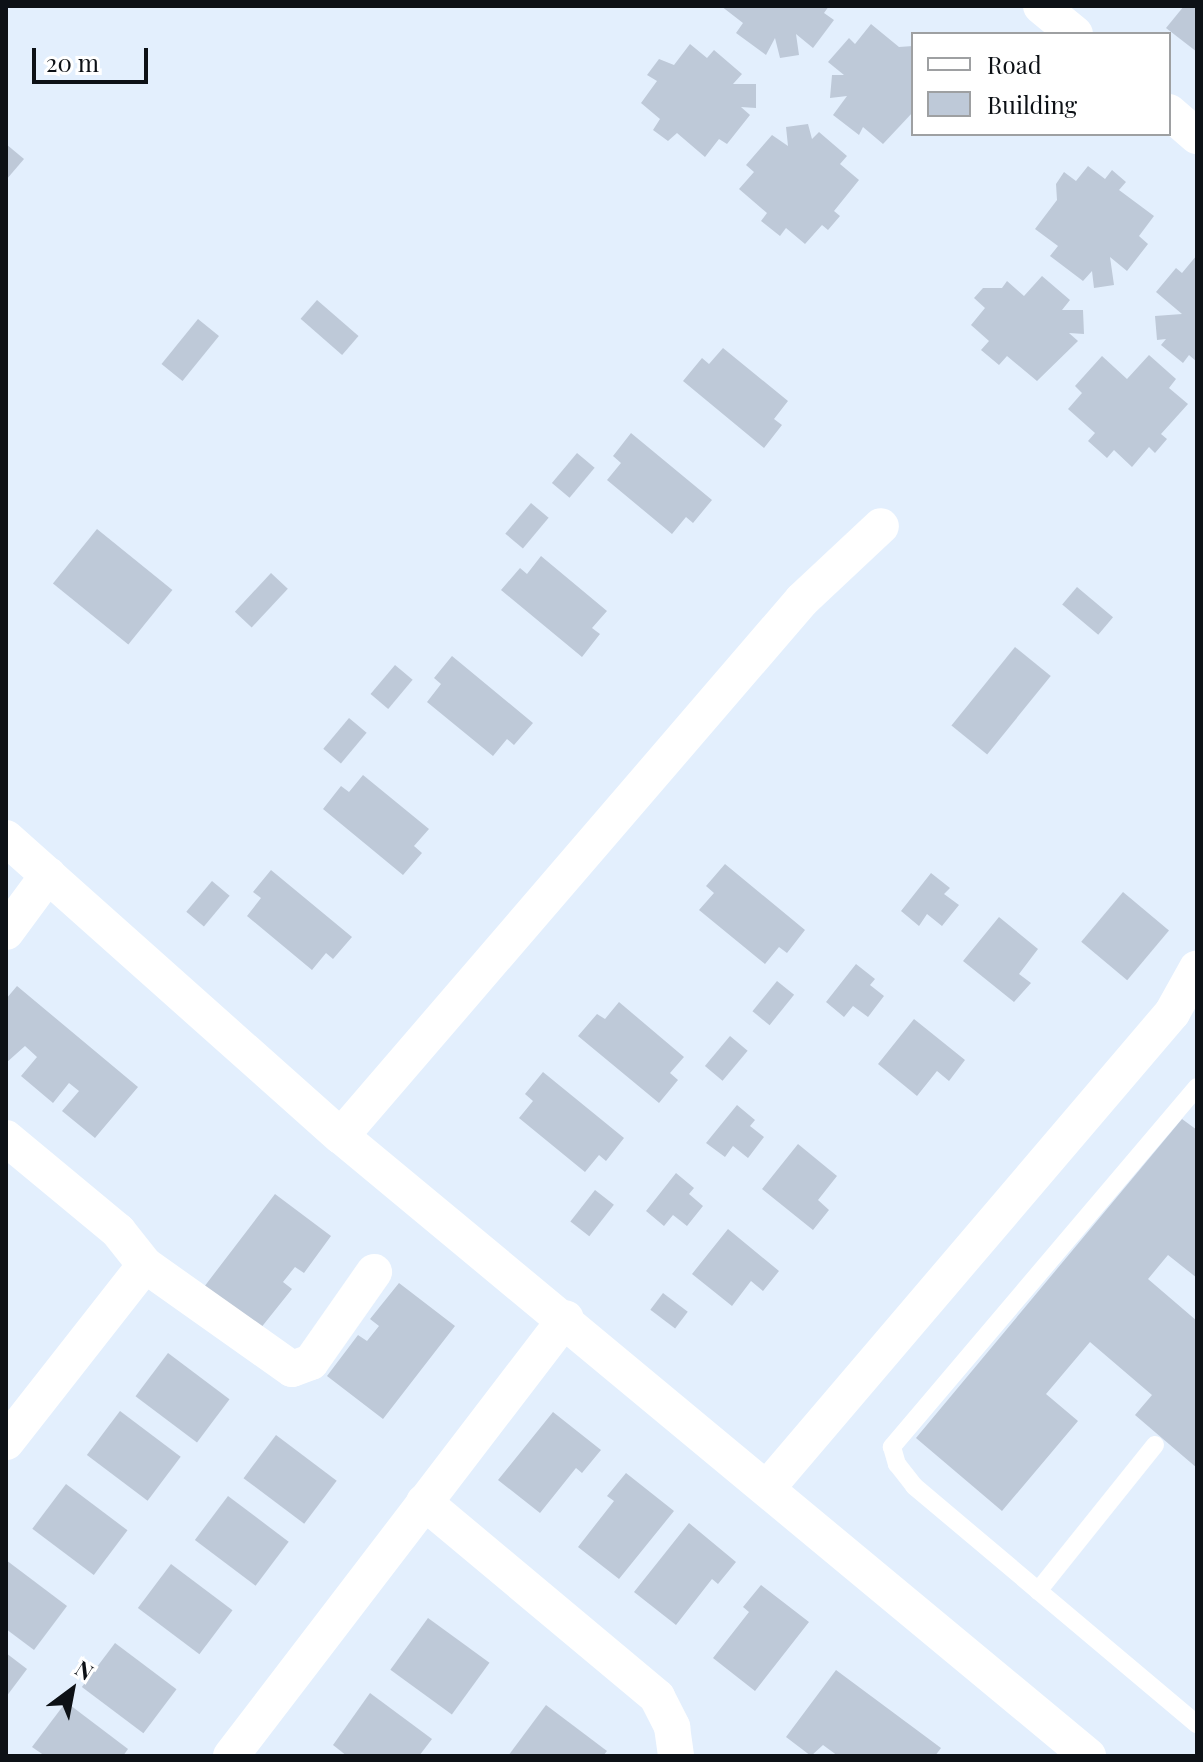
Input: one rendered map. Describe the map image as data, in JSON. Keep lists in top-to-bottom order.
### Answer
{
  "legend": ["Road", "Building"],
  "scale_bar": "20 m",
  "north": "top right"
}
